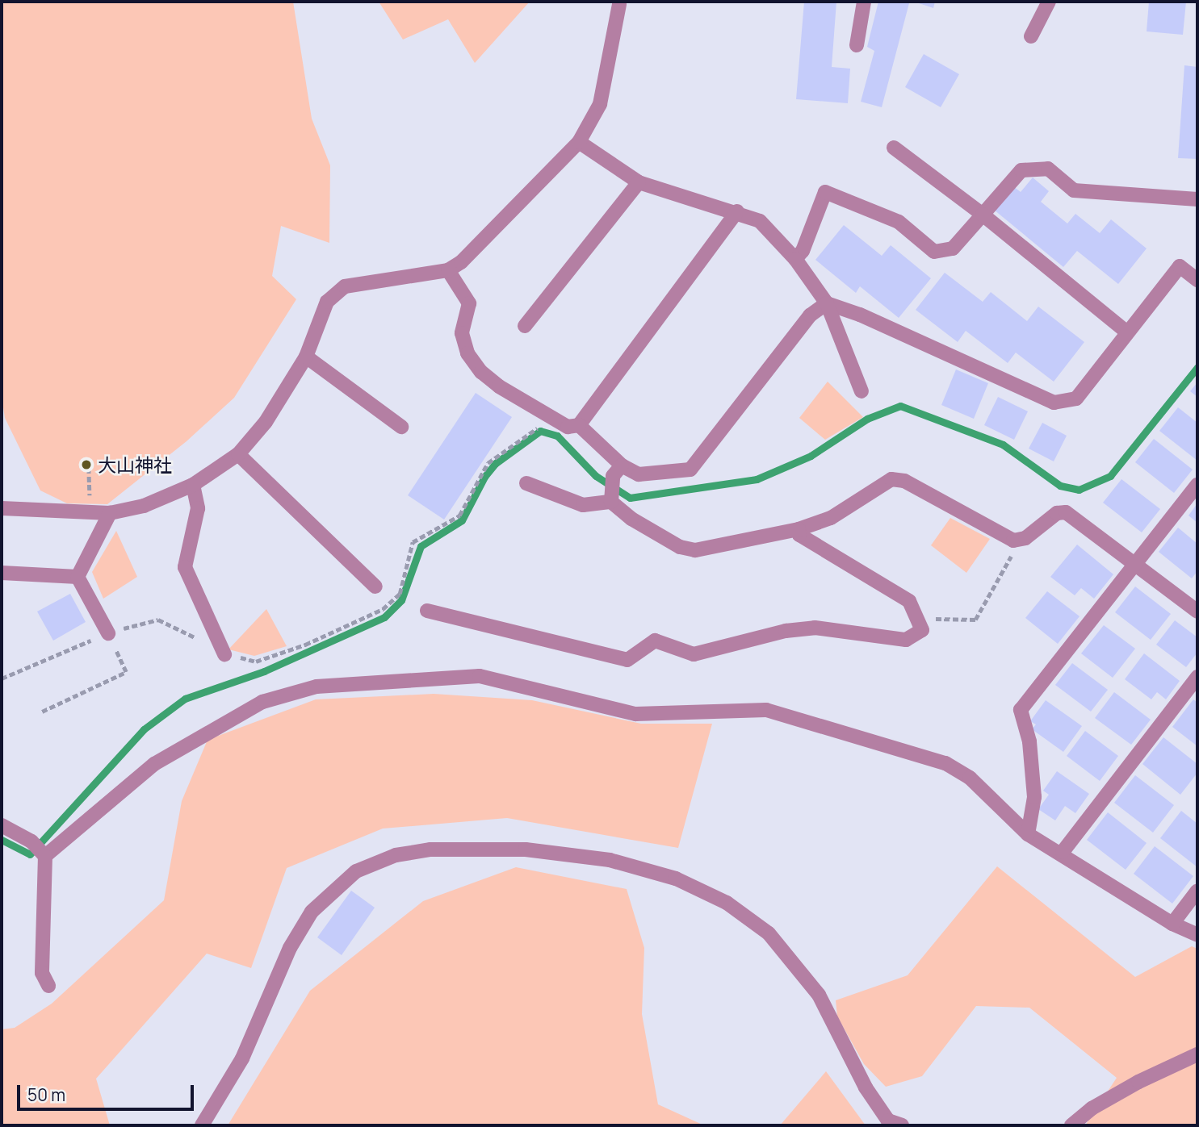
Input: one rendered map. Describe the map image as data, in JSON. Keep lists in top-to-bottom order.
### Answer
{
  "places": ["大山神社"],
  "scale_bar": "50 m"
}
